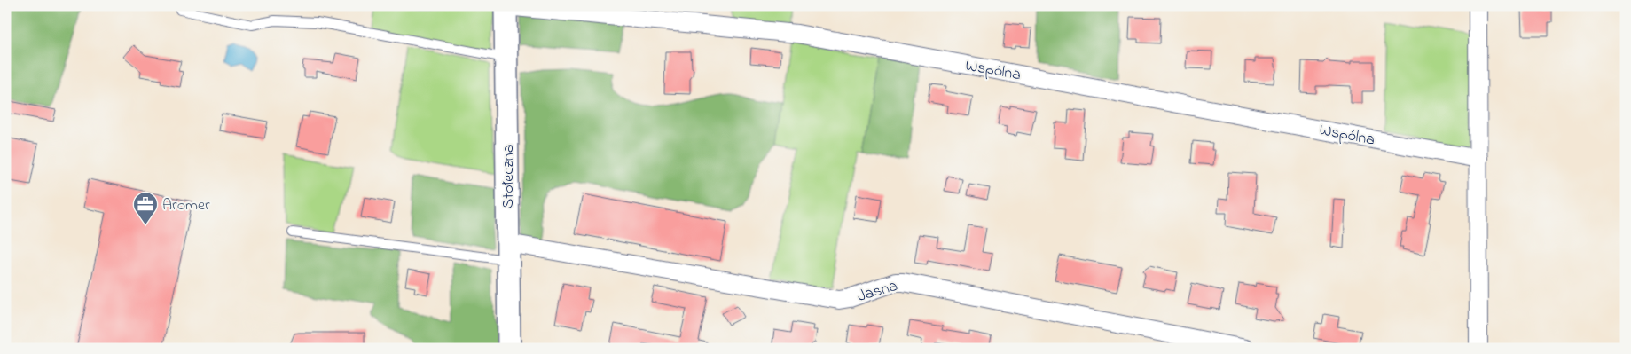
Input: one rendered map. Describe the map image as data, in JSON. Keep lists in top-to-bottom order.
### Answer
{
  "streets": {
    "street": ["Wspólna", "Stołeczna", "Jasna"]
  },
  "crossings": [
    ["Wspólna", "Stołeczna"],
    ["Stołeczna", "Jasna"]
  ],
  "places": {
    "office": ["Aromer"]
  }
}
